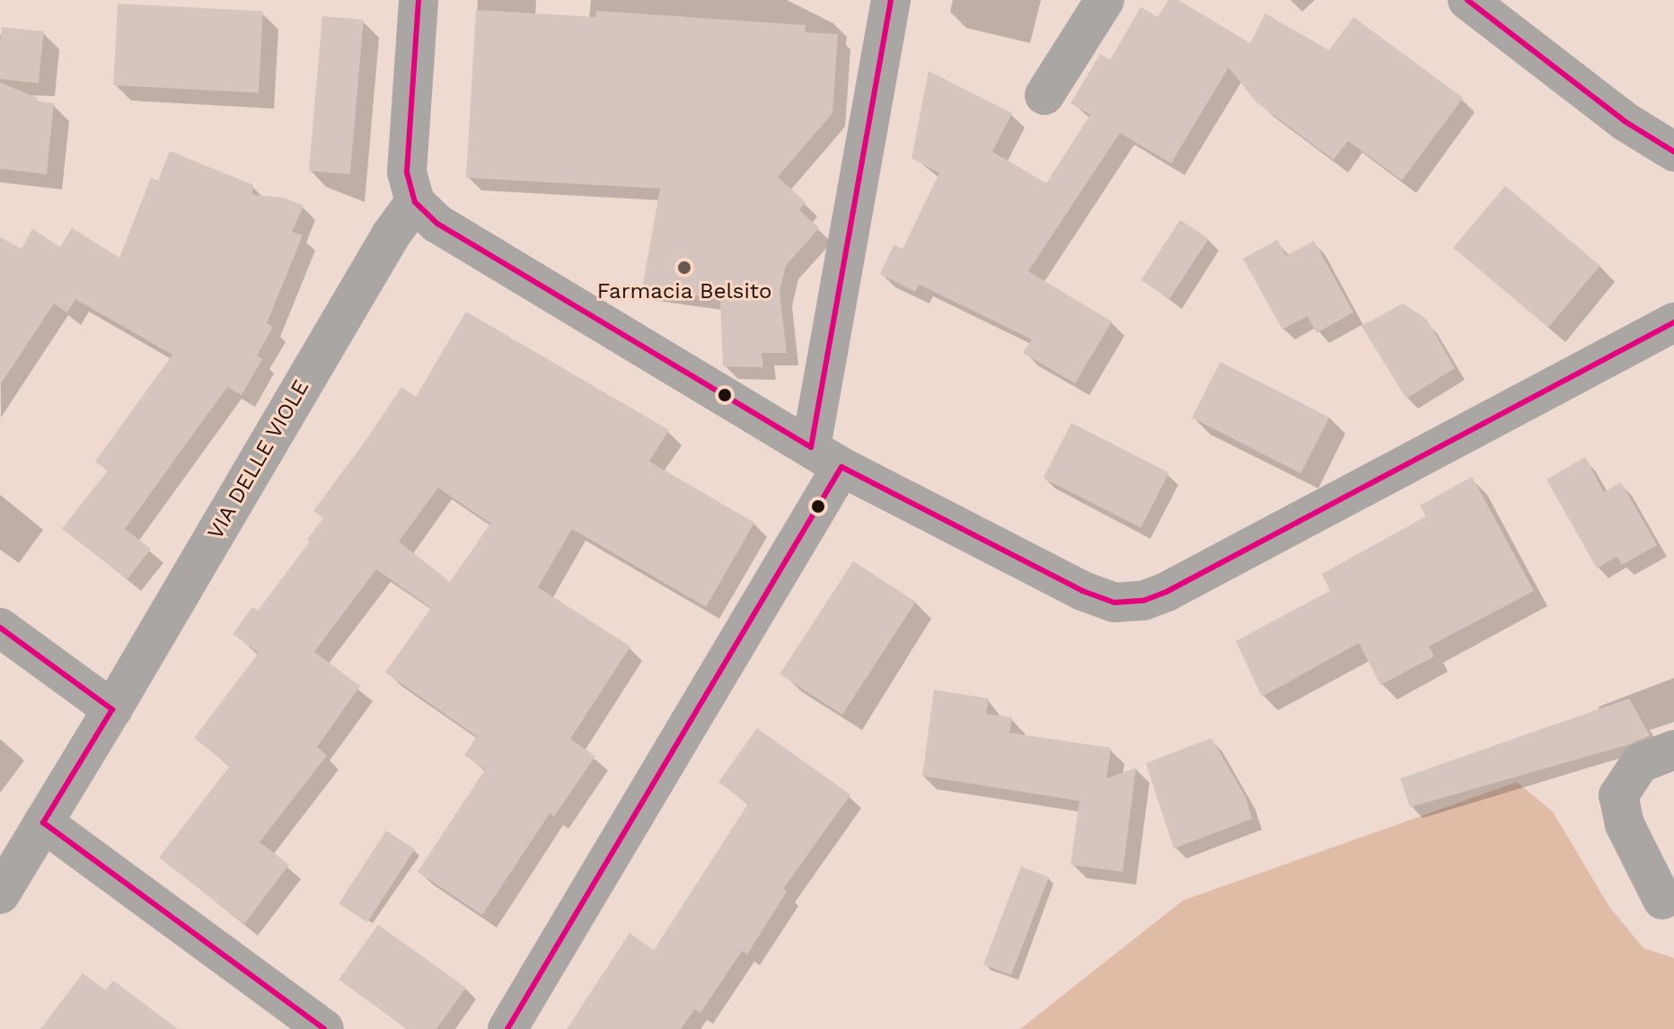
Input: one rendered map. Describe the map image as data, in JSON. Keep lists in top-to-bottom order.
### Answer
{
  "streets": {
    "street": ["VIA DELLE VIOLE"]
  },
  "places": ["Farmacia Belsito"]
}
